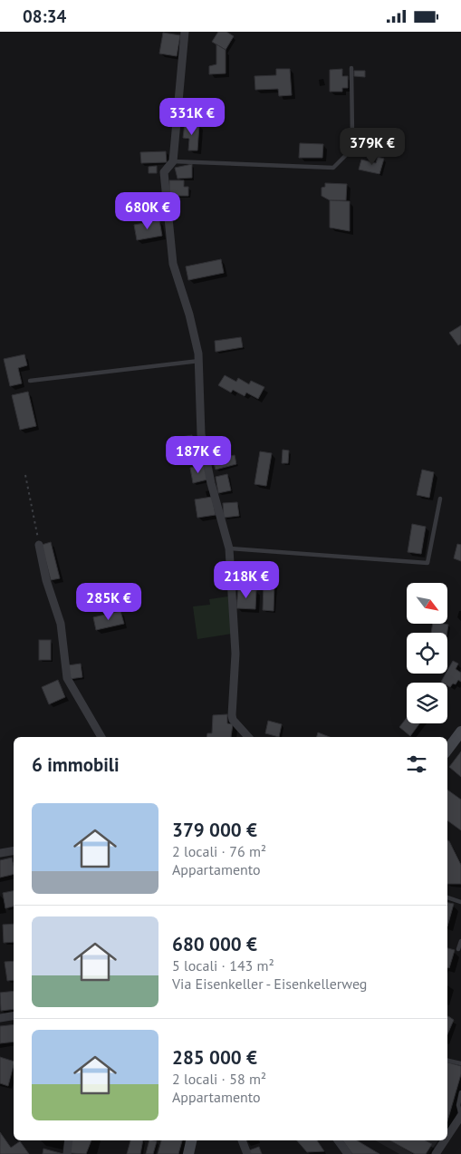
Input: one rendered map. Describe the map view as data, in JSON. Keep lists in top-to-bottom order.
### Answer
{
  "north": "bottom right",
  "page": {
    "status": "08:34",
    "price": [
      "331K €",
      "379K €",
      "680K €",
      "187K €",
      "218K €",
      "285K €"
    ],
    "heading": "6 immobili",
    "list": [
      {
        "name": "379 000 €",
        "note": "2 locali · 76 m² · Appartamento"
      },
      {
        "name": "680 000 €",
        "note": "5 locali · 143 m² · Via Eisenkeller - Eisenkellerweg"
      },
      {
        "name": "285 000 €",
        "note": "2 locali · 58 m² · Appartamento"
      }
    ]
  }
}
